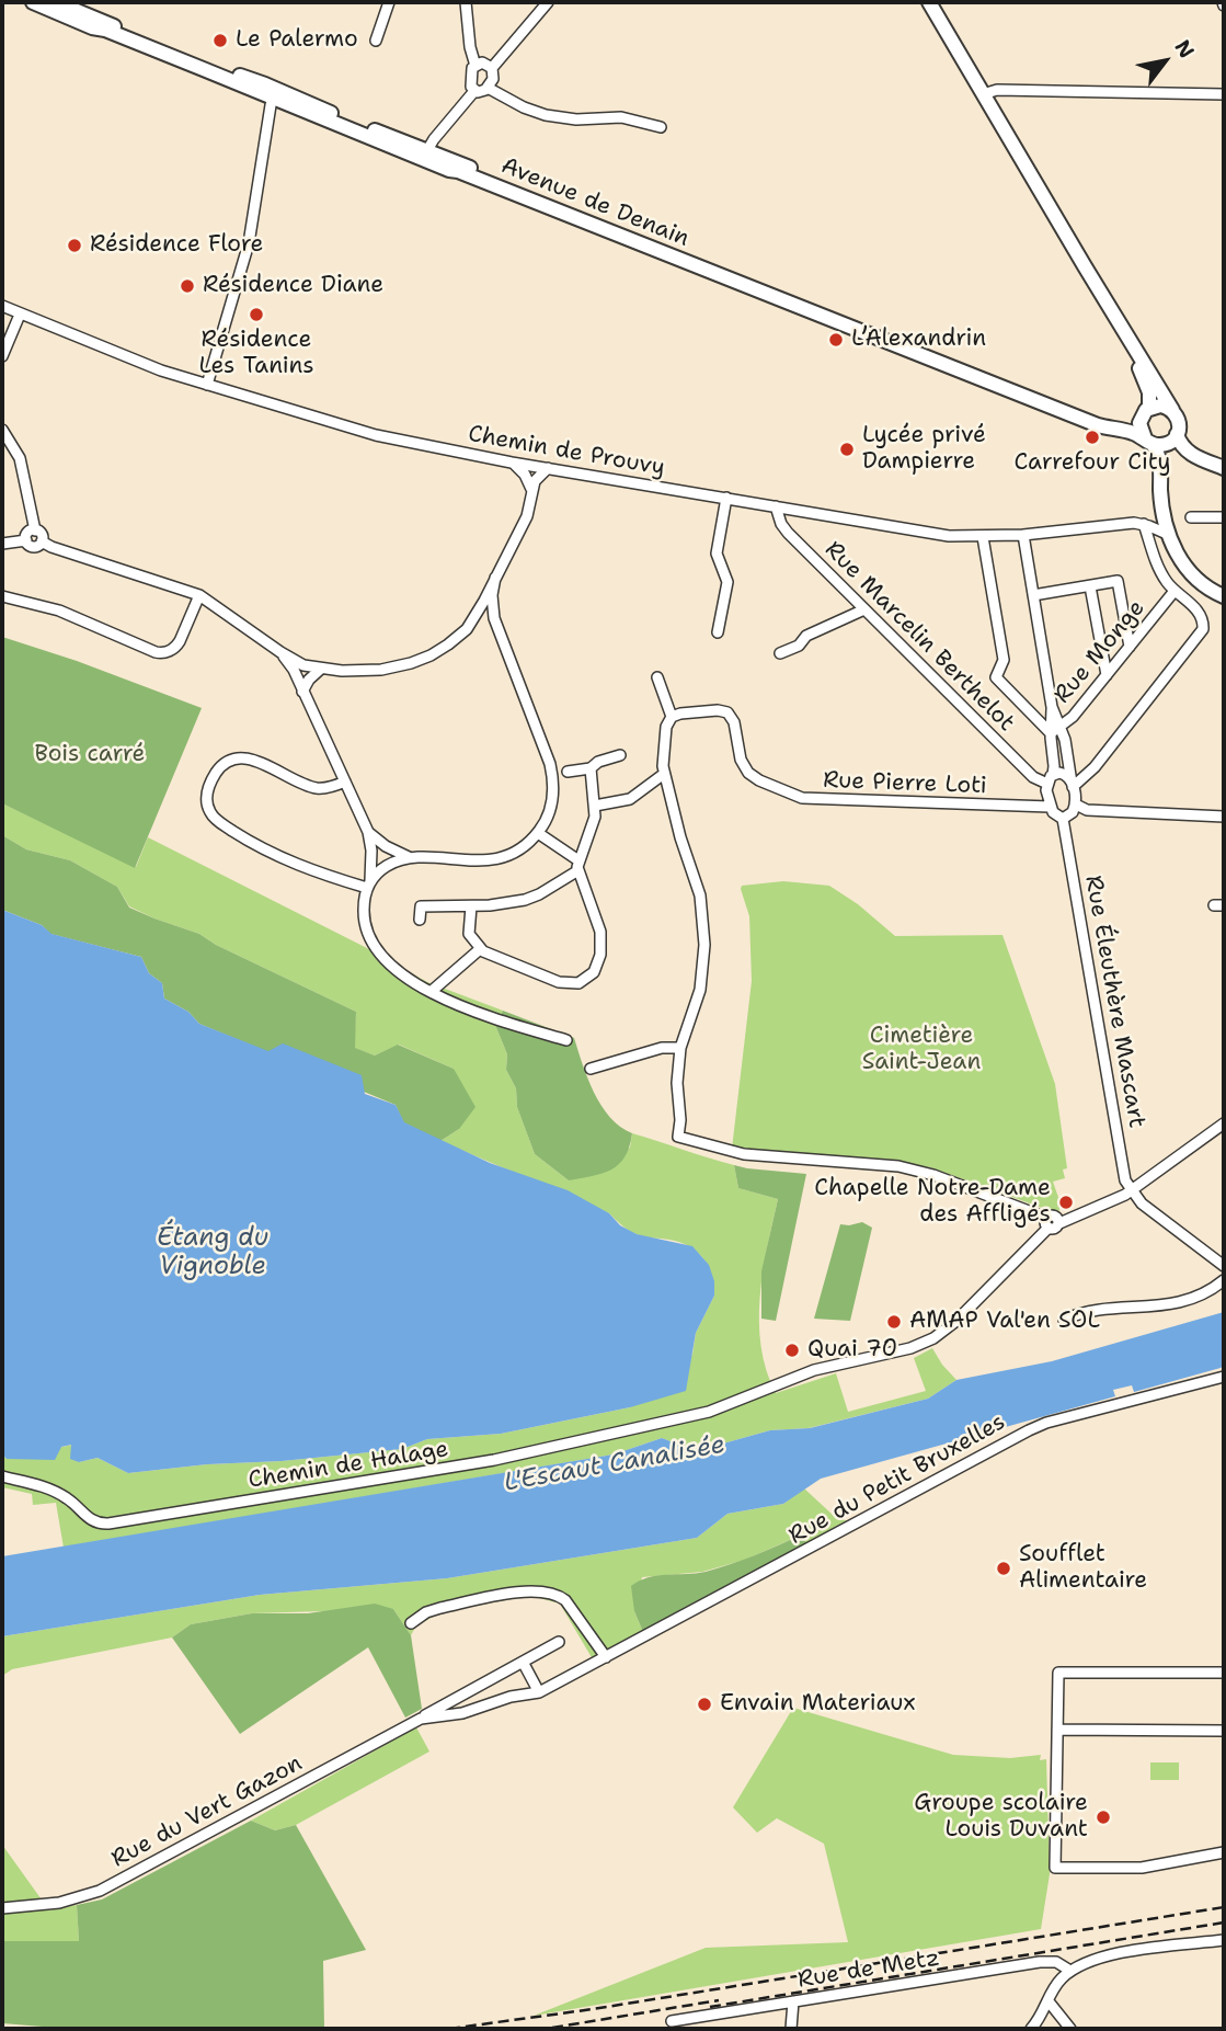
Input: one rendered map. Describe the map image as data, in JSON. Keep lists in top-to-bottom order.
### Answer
{
  "streets": {
    "main road": ["Avenue de Denain"],
    "street": [
      "Chemin de Prouvy",
      "Rue Marcelin Berthelot",
      "Rue Monge",
      "Rue Pierre Loti",
      "Rue Éleuthère Mascart",
      "Chemin de Halage",
      "Rue du Petit Bruxelles",
      "Rue du Vert Gazon",
      "Rue de Metz"
    ]
  },
  "crossings": [
    ["Chemin de Prouvy", "Rue Marcelin Berthelot"],
    ["Rue du Petit Bruxelles", "Rue du Vert Gazon"]
  ],
  "water": ["Étang du Vignoble", "L'Escaut Canalisée"],
  "parks": ["Bois carré", "Cimetière Saint-Jean"],
  "places": [
    "Le Palermo",
    "Résidence Flore",
    "Résidence Diane",
    "Résidence Les Tanins",
    "L’Alexandrin",
    "Carrefour City",
    "Lycée privé Dampierre",
    "Chapelle Notre-Dame des Affligés",
    "AMAP Val'en SOL",
    "Quai 70",
    "Soufflet Alimentaire",
    "Envain Materiaux",
    "Groupe scolaire Louis Duvant"
  ],
  "north": "top right"
}
